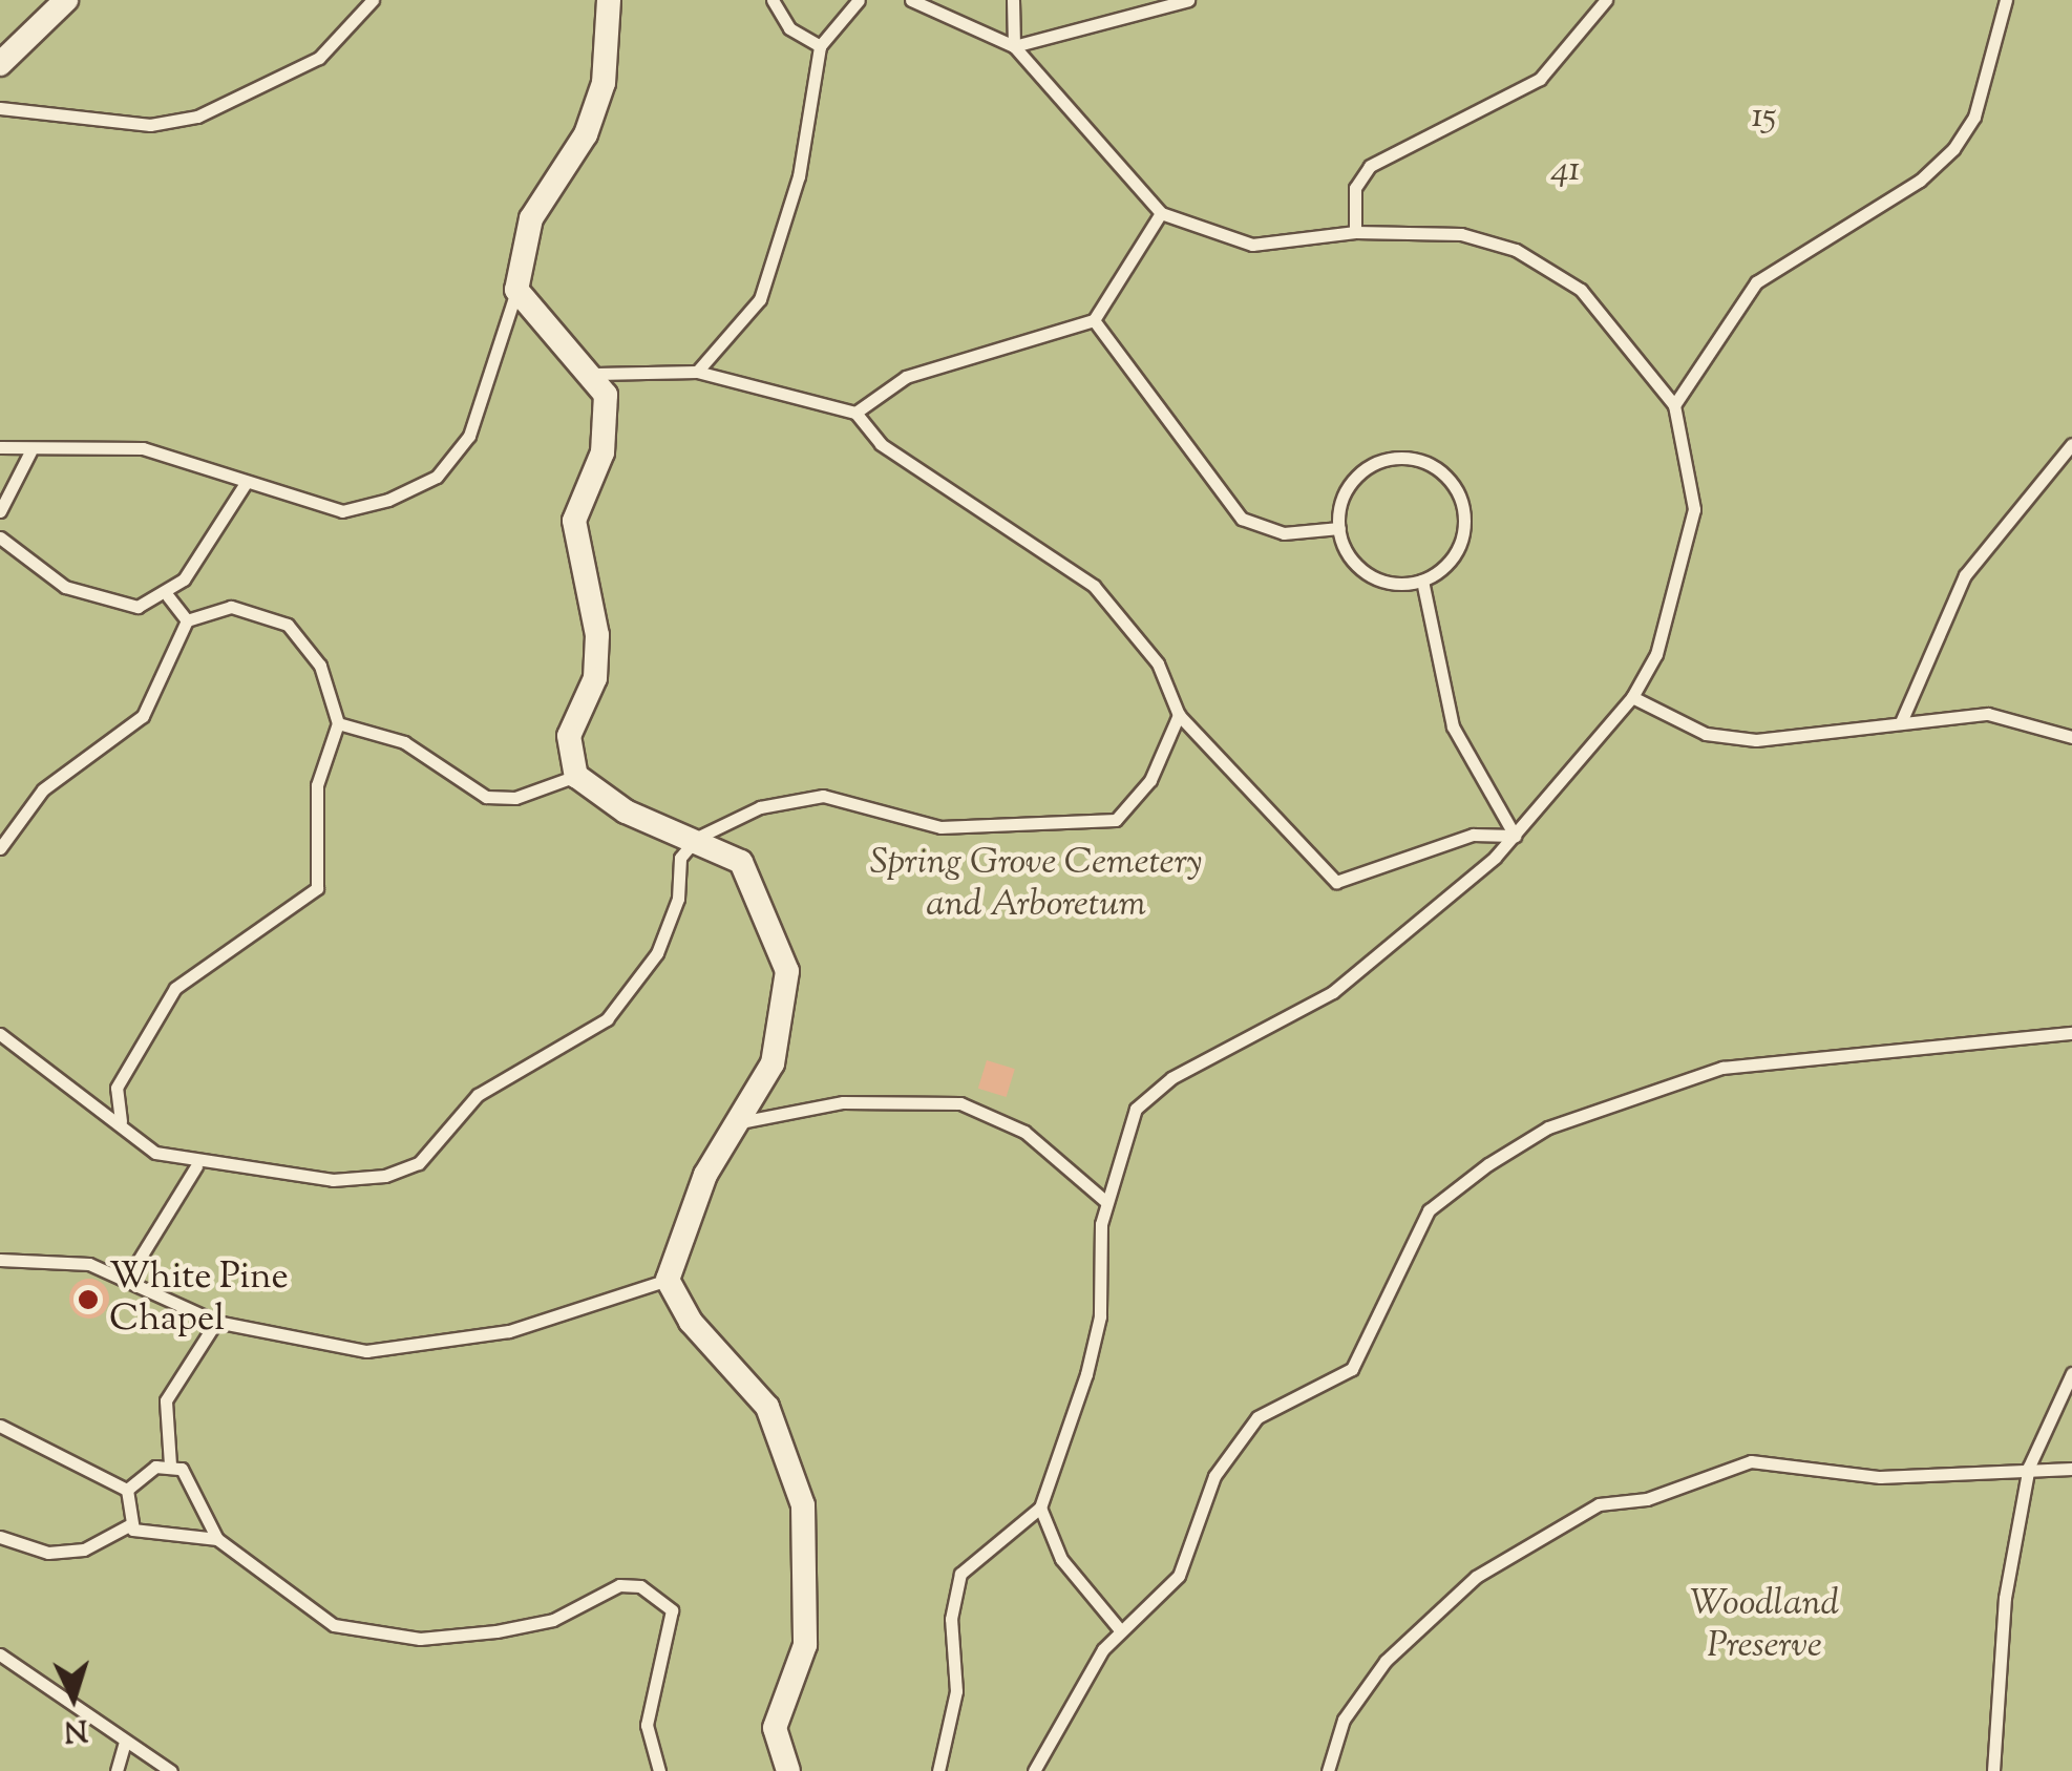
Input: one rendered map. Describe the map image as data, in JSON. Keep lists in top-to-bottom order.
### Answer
{
  "parks": [
    "15",
    "41",
    "Spring Grove Cemetery and Arboretum",
    "Woodland Preserve"
  ],
  "places": ["White Pine Chapel"],
  "north": "bottom"
}
